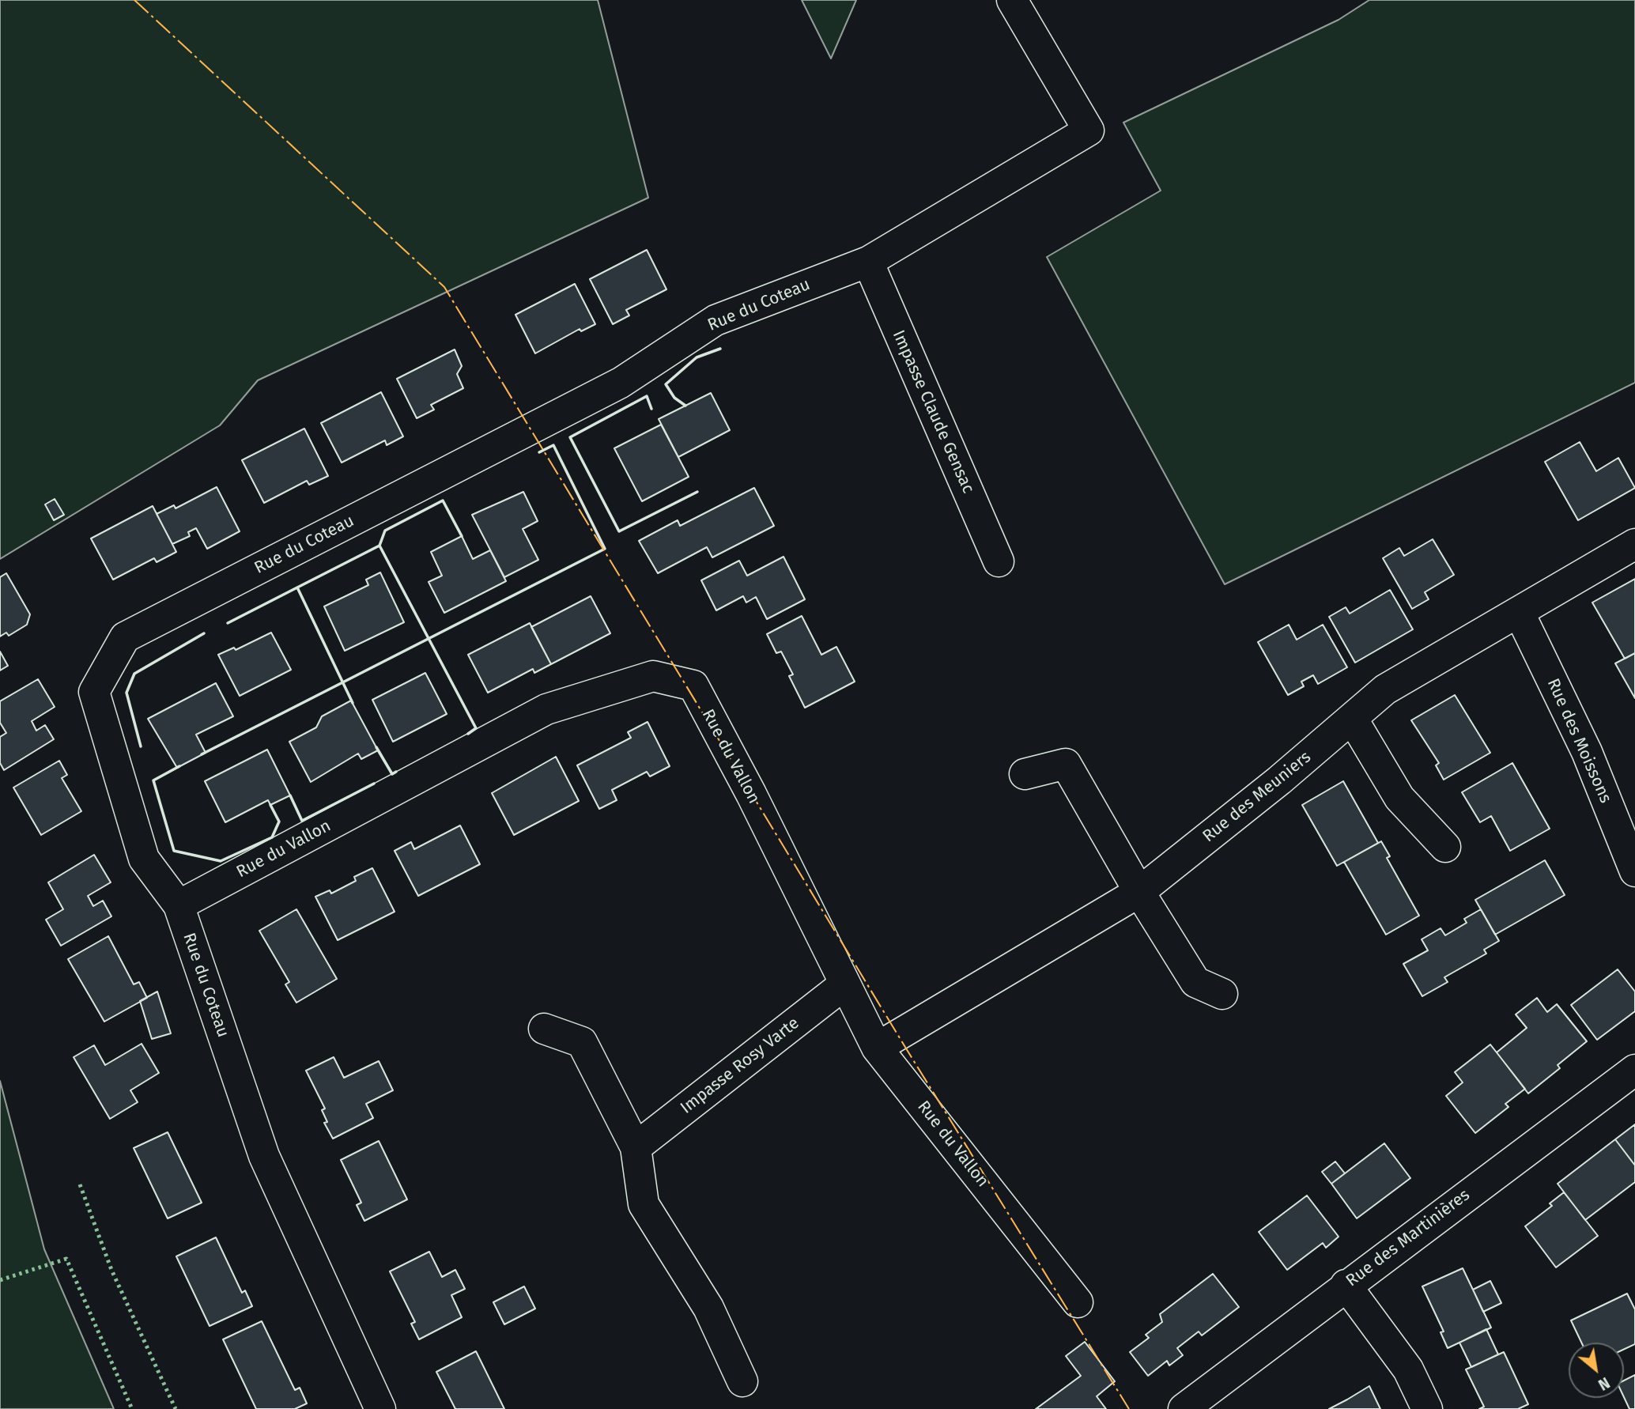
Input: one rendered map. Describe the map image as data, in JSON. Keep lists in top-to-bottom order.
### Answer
{
  "streets": {
    "street": [
      "Rue du Coteau",
      "Impasse Claude Gensac",
      "Rue des Moissons",
      "Rue du Vallon",
      "Rue des Meuniers",
      "Impasse Rosy Varte",
      "Rue des Martinières"
    ]
  },
  "crossings": [
    ["Rue du Coteau", "Impasse Claude Gensac"],
    ["Rue du Coteau", "Rue du Vallon"],
    ["Rue des Moissons", "Rue des Meuniers"],
    ["Rue du Vallon", "Rue des Meuniers"],
    ["Rue du Vallon", "Impasse Rosy Varte"]
  ],
  "north": "bottom right"
}
